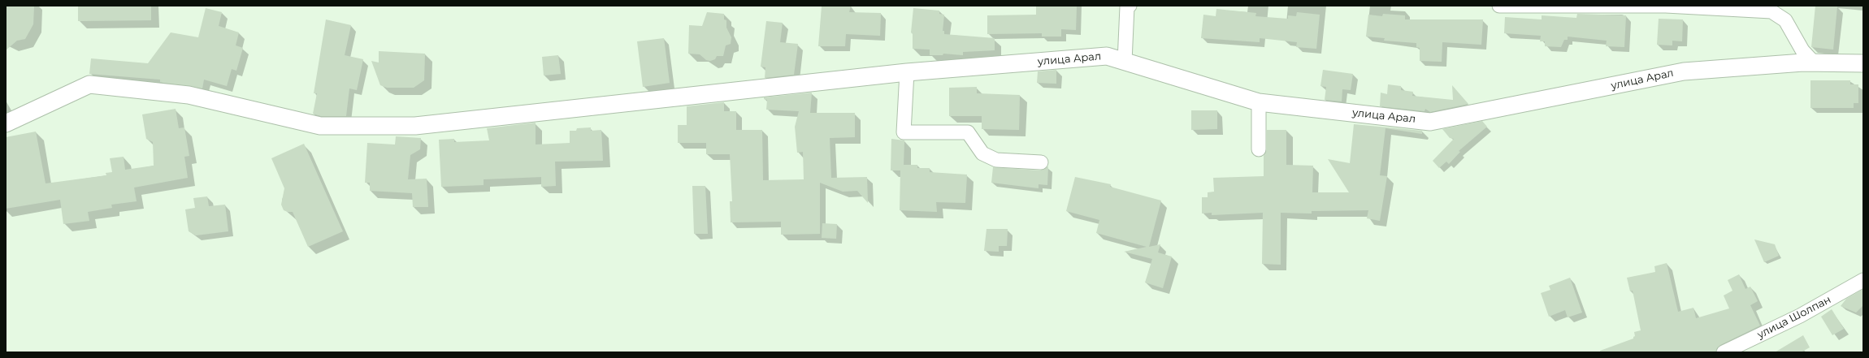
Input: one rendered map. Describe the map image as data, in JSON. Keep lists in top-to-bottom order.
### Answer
{
  "streets": {
    "street": ["улица Арал", "улица Шолпан"]
  }
}
